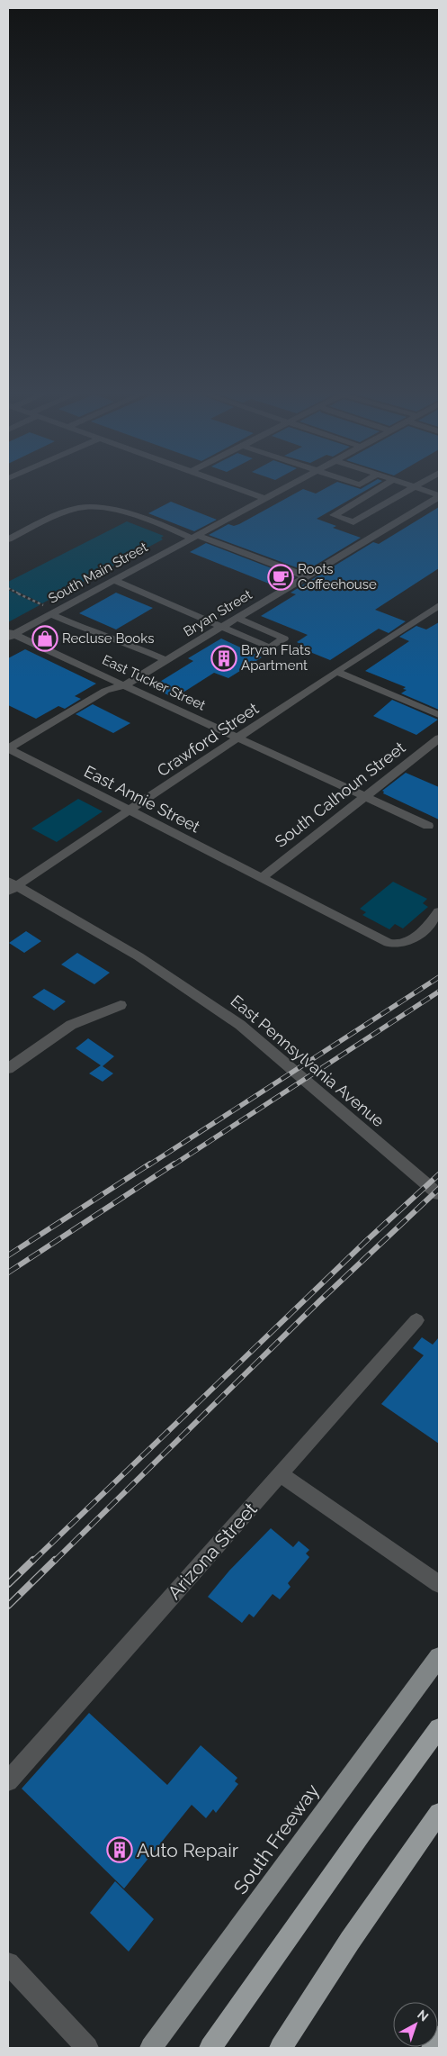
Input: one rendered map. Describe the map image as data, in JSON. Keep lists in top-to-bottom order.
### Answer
{
  "streets": {
    "main road": ["South Freeway"],
    "street": [
      "South Main Street",
      "Bryan Street",
      "East Tucker Street",
      "Crawford Street",
      "South Calhoun Street",
      "East Annie Street",
      "East Pennsylvania Avenue",
      "Arizona Street"
    ]
  },
  "crossings": [
    ["South Main Street", "East Tucker Street"],
    ["Bryan Street", "East Tucker Street"],
    ["Bryan Street", "East Annie Street"],
    ["East Tucker Street", "Crawford Street"],
    ["East Tucker Street", "South Calhoun Street"],
    ["Crawford Street", "East Annie Street"],
    ["Crawford Street", "East Pennsylvania Avenue"],
    ["South Calhoun Street", "East Annie Street"]
  ],
  "places": {
    "cafe": ["Roots Coffeehouse"],
    "shop": ["Recluse Books"],
    "building": ["Bryan Flats Apartment", "Auto Repair"]
  },
  "north": "top right"
}
